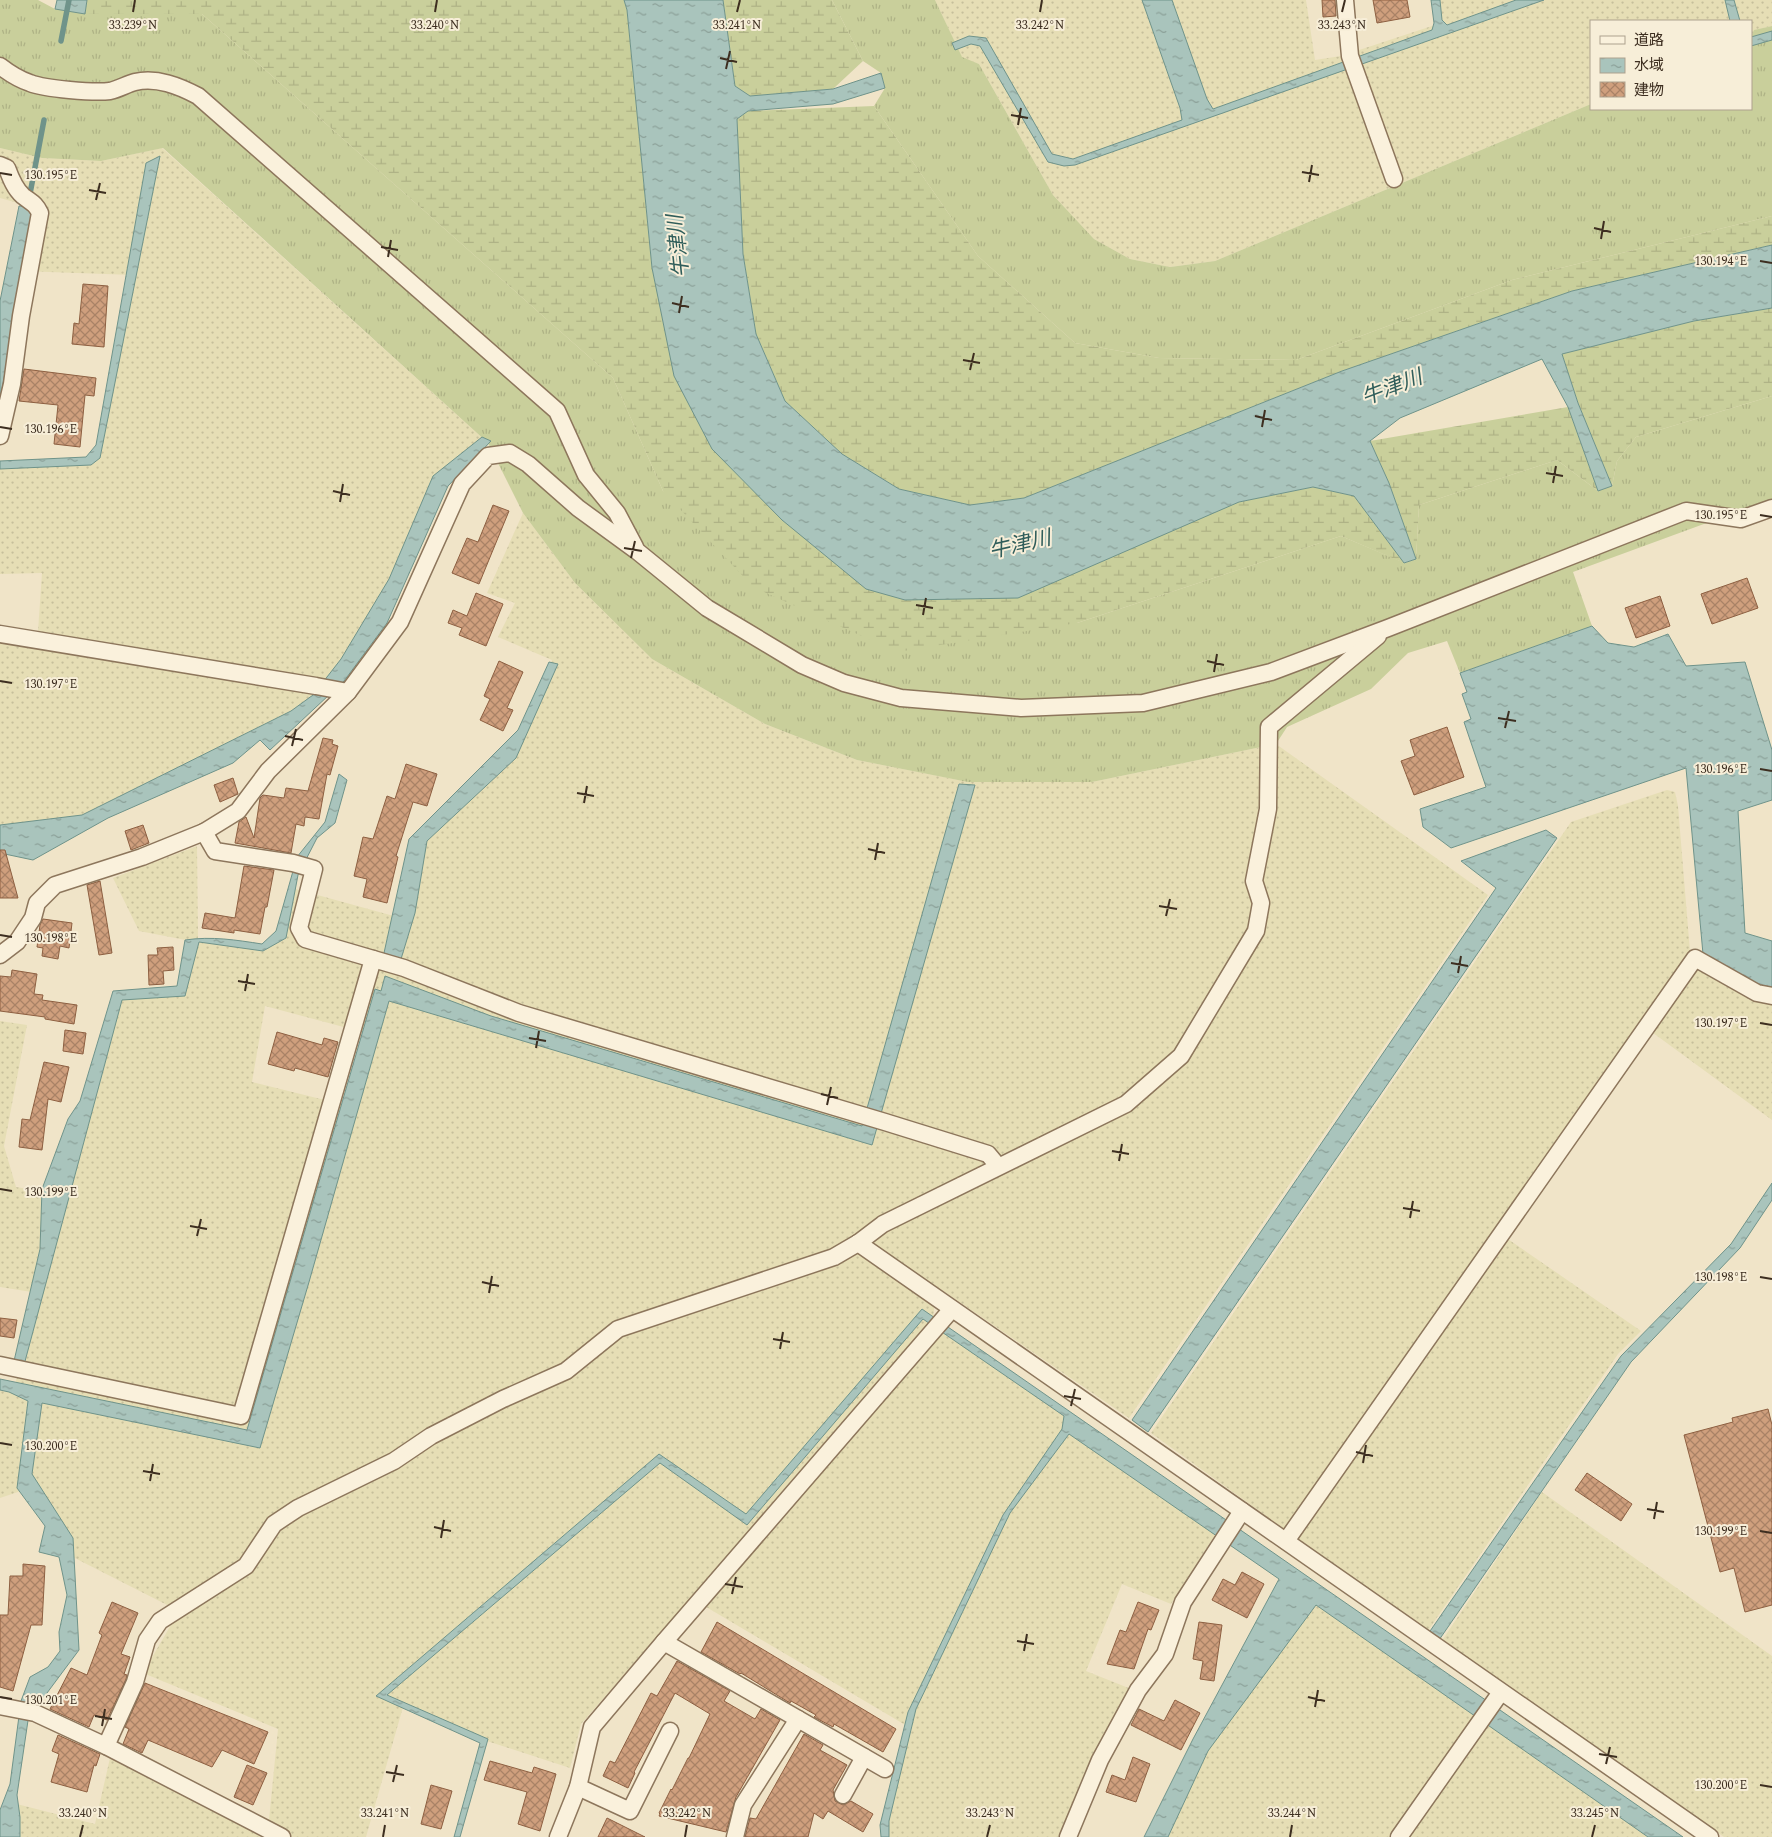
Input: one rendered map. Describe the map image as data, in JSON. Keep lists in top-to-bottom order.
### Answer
{
  "water": ["牛津川"],
  "legend": ["道路", "水域", "建物"],
  "coordinates": [
    "33.239°N",
    "33.240°N",
    "33.241°N",
    "33.242°N",
    "33.243°N",
    "130.195°E",
    "130.194°E",
    "130.196°E",
    "130.197°E",
    "130.198°E",
    "130.199°E",
    "130.200°E",
    "130.201°E",
    "33.244°N",
    "33.245°N"
  ]
}
